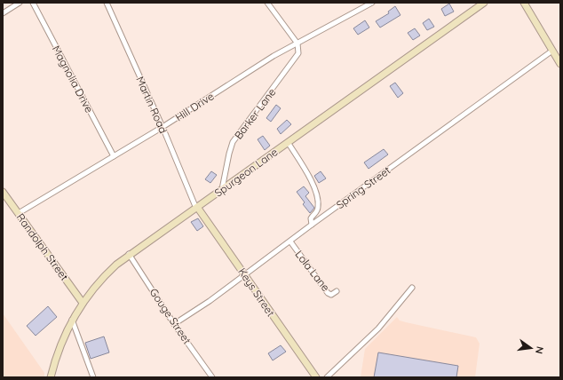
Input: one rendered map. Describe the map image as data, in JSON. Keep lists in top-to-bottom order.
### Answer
{
  "streets": {
    "street": [
      "Magnolia Drive",
      "Martin Road",
      "Hill Drive",
      "Barker Lane",
      "Spurgeon Lane",
      "Spring Street",
      "Randolph Street",
      "Lola Lane",
      "Keys Street",
      "Gouge Street"
    ]
  },
  "crossings": [
    ["Magnolia Drive", "Hill Drive"],
    ["Martin Road", "Hill Drive"],
    ["Martin Road", "Spurgeon Lane"],
    ["Martin Road", "Keys Street"],
    ["Hill Drive", "Barker Lane"],
    ["Hill Drive", "Randolph Street"],
    ["Barker Lane", "Spurgeon Lane"],
    ["Spurgeon Lane", "Randolph Street"],
    ["Spurgeon Lane", "Keys Street"],
    ["Spurgeon Lane", "Gouge Street"],
    ["Spring Street", "Lola Lane"],
    ["Spring Street", "Keys Street"],
    ["Spring Street", "Gouge Street"]
  ],
  "north": "right"
}
